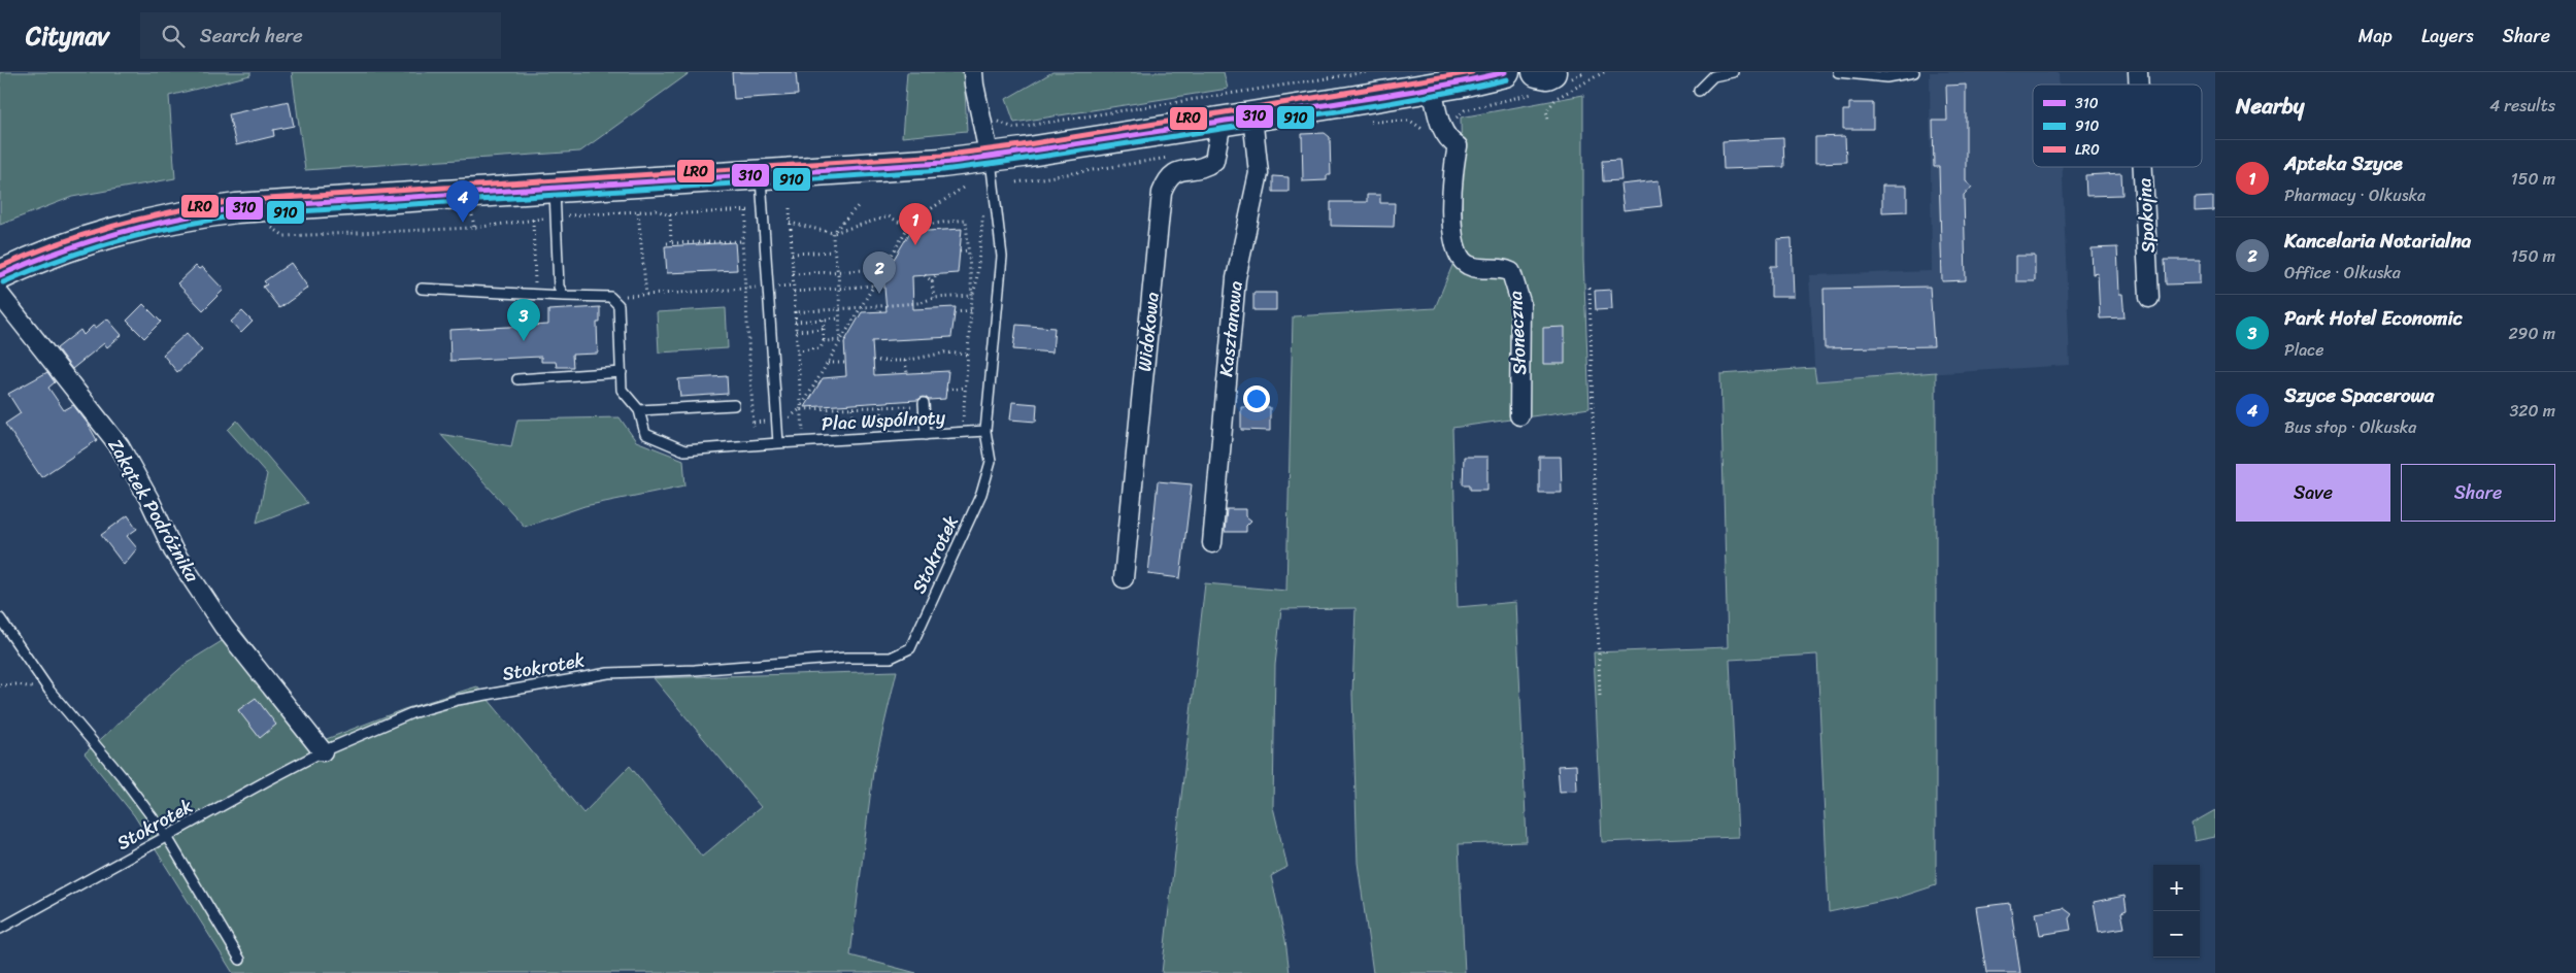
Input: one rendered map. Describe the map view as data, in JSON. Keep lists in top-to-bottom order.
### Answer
{
  "streets": {
    "street": [
      "Spokojna",
      "Kasztanowa",
      "Widokowa",
      "Słoneczna",
      "Zakątek Podróżnika"
    ],
    "lane": ["Plac Wspólnoty", "Stokrotek"]
  },
  "crossings": [
    ["Plac Wspólnoty", "Stokrotek"],
    ["Zakątek Podróżnika", "Stokrotek"]
  ],
  "lines": ["transit line 310", "transit line LR0", "transit line 910"],
  "legend": ["310", "910", "LR0"],
  "page": {
    "header": "Citynav",
    "search": "Search here",
    "nav": ["Map", "Layers", "Share"],
    "heading": ["Nearby", "4 results"],
    "list": [
      {
        "mark": "1",
        "name": "Apteka Szyce",
        "note": "Pharmacy · Olkuska",
        "value": "150 m"
      },
      {
        "mark": "2",
        "name": "Kancelaria Notarialna",
        "note": "Office · Olkuska",
        "value": "150 m"
      },
      {
        "mark": "3",
        "name": "Park Hotel Economic",
        "note": "Place",
        "value": "290 m"
      },
      {
        "mark": "4",
        "name": "Szyce Spacerowa",
        "note": "Bus stop · Olkuska",
        "value": "320 m"
      }
    ],
    "pins": [
      "4",
      "1",
      "2",
      "3"
    ],
    "buttons": ["Save", "Share"],
    "map_buttons": ["+", "−"]
  }
}
